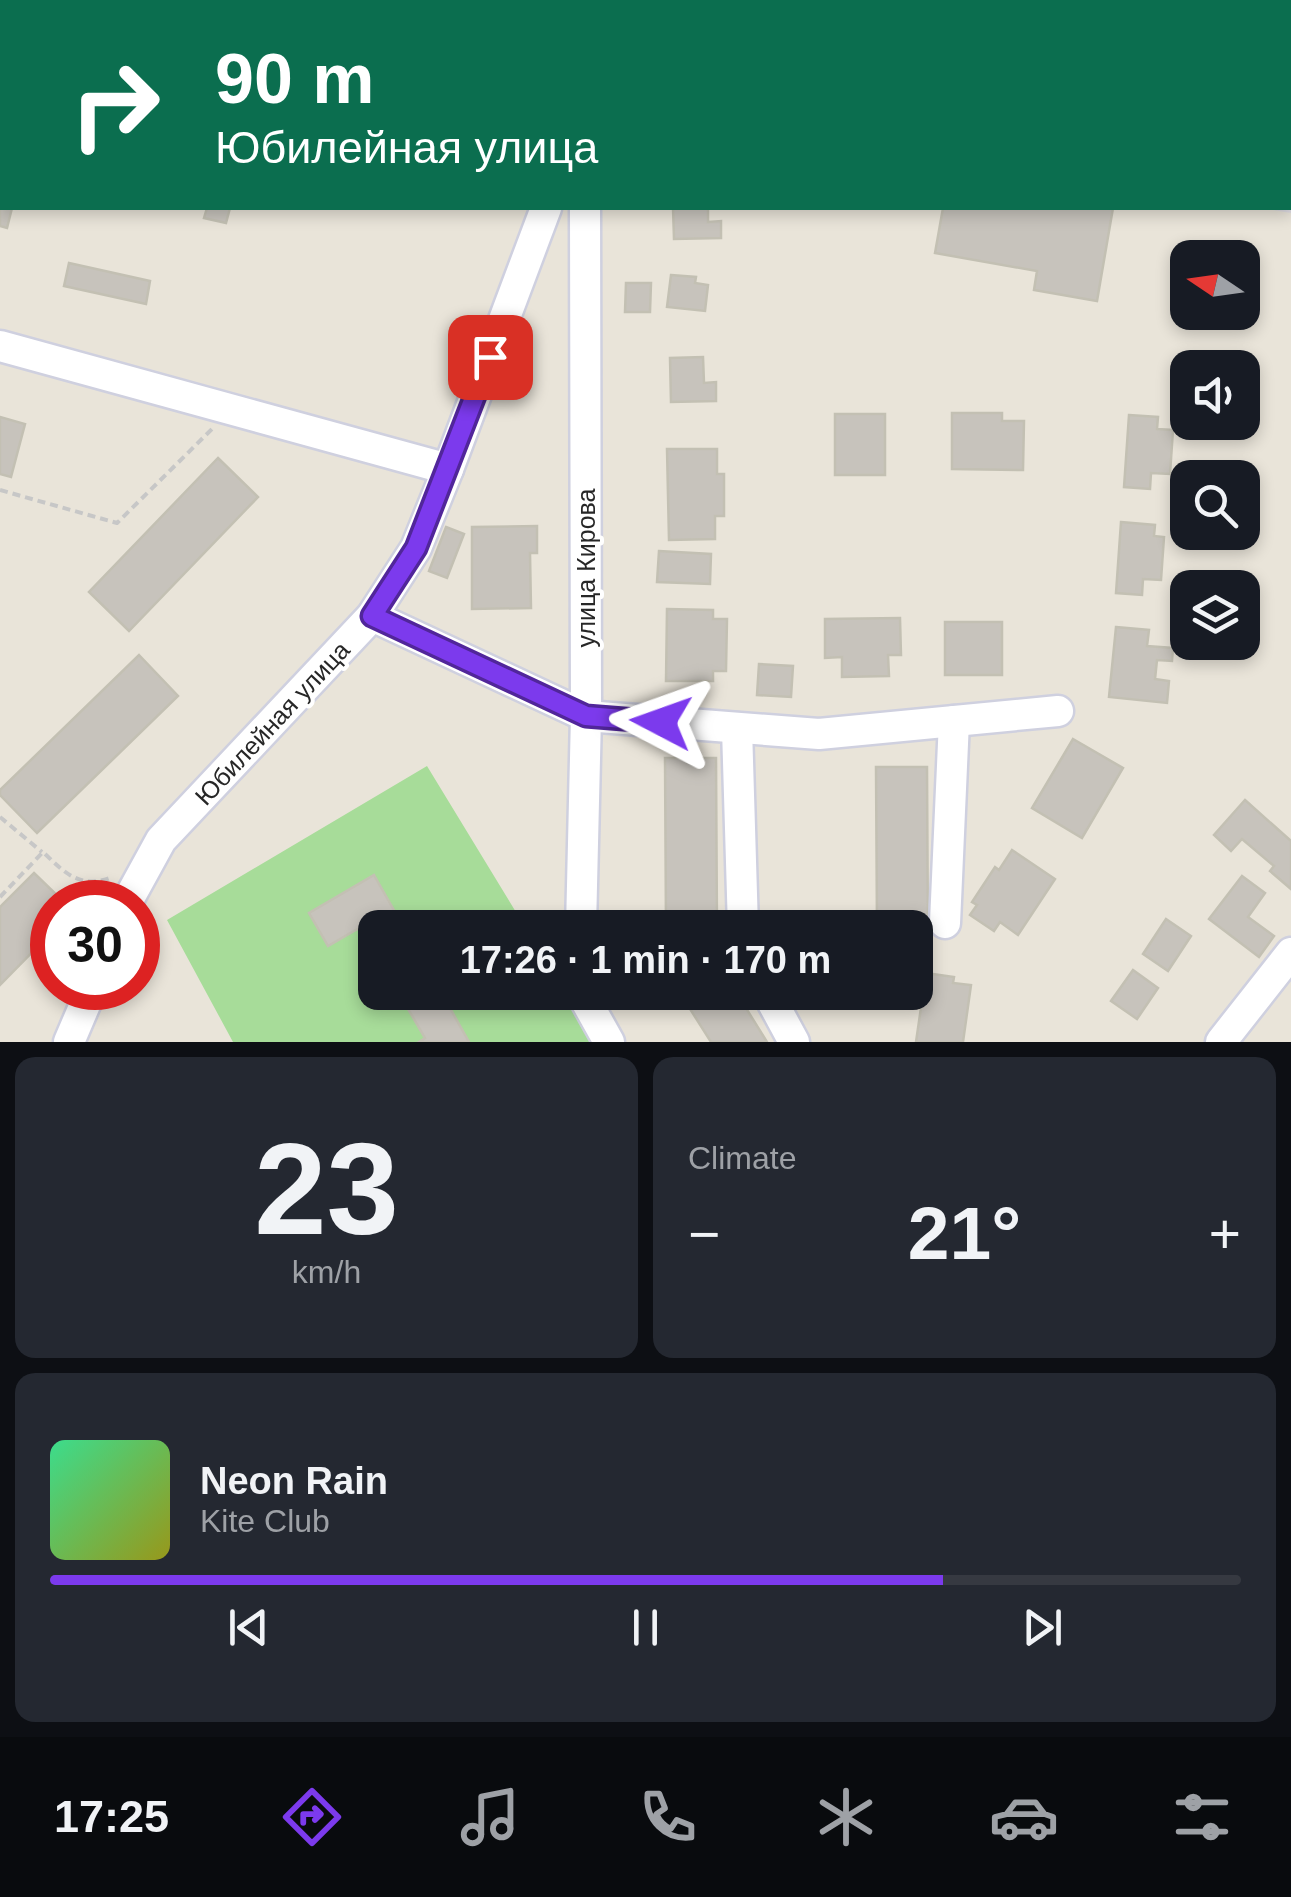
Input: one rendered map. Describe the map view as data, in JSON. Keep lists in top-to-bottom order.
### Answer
{
  "streets": {
    "street": ["улица Кирова", "Юбилейная улица"]
  },
  "north": "left",
  "page": {
    "turn": ["90 m", "Юбилейная улица"],
    "limit": "30",
    "trip": "17:26 · 1 min · 170 m",
    "tile": [
      ["23", "km/h"],
      "Climate"
    ],
    "heat": ["−", "21°", "+"],
    "song": ["Neon Rain", "Kite Club"],
    "tabs": "17:25"
  }
}
